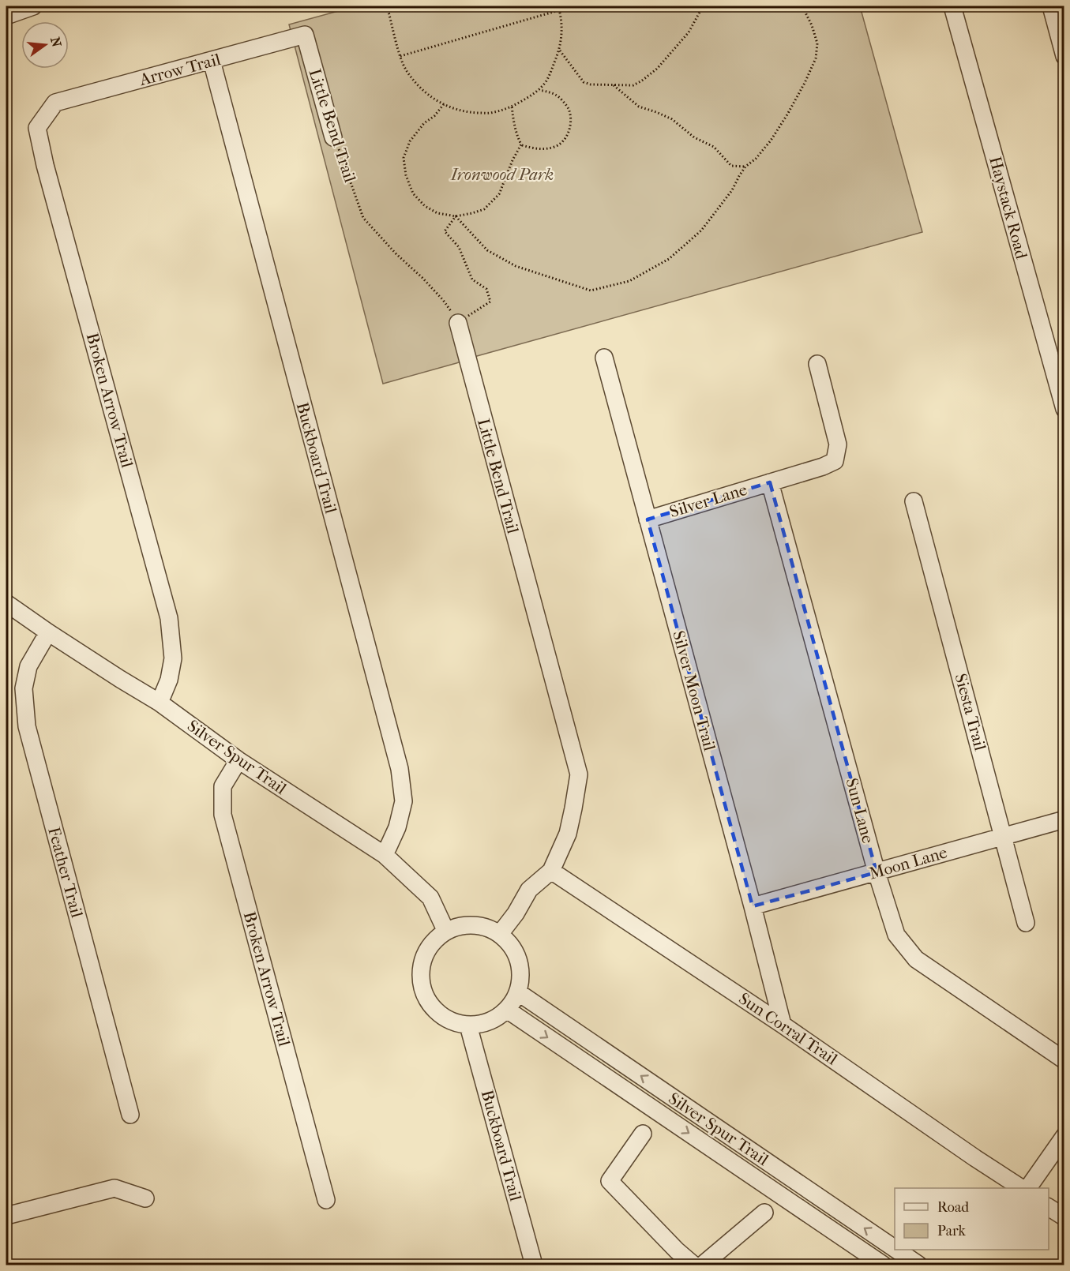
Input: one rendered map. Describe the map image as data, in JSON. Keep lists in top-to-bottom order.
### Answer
{
  "streets": {
    "street": [
      "Arrow Trail",
      "Little Bend Trail",
      "Haystack Road",
      "Broken Arrow Trail",
      "Buckboard Trail",
      "Silver Lane",
      "Silver Moon Trail",
      "Siesta Trail",
      "Silver Spur Trail",
      "Sun Lane",
      "Moon Lane",
      "Feather Trail",
      "Sun Corral Trail"
    ]
  },
  "crossings": [
    ["Arrow Trail", "Little Bend Trail"],
    ["Arrow Trail", "Broken Arrow Trail"],
    ["Arrow Trail", "Buckboard Trail"],
    ["Little Bend Trail", "Buckboard Trail"],
    ["Little Bend Trail", "Silver Spur Trail"],
    ["Little Bend Trail", "Sun Corral Trail"],
    ["Broken Arrow Trail", "Silver Spur Trail"],
    ["Buckboard Trail", "Silver Spur Trail"],
    ["Silver Lane", "Silver Moon Trail"],
    ["Silver Lane", "Sun Lane"],
    ["Silver Moon Trail", "Moon Lane"],
    ["Silver Moon Trail", "Sun Corral Trail"],
    ["Siesta Trail", "Moon Lane"],
    ["Silver Spur Trail", "Feather Trail"],
    ["Sun Lane", "Moon Lane"]
  ],
  "parks": ["Ironwood Park"],
  "legend": ["Road", "Park"],
  "north": "right"
}
